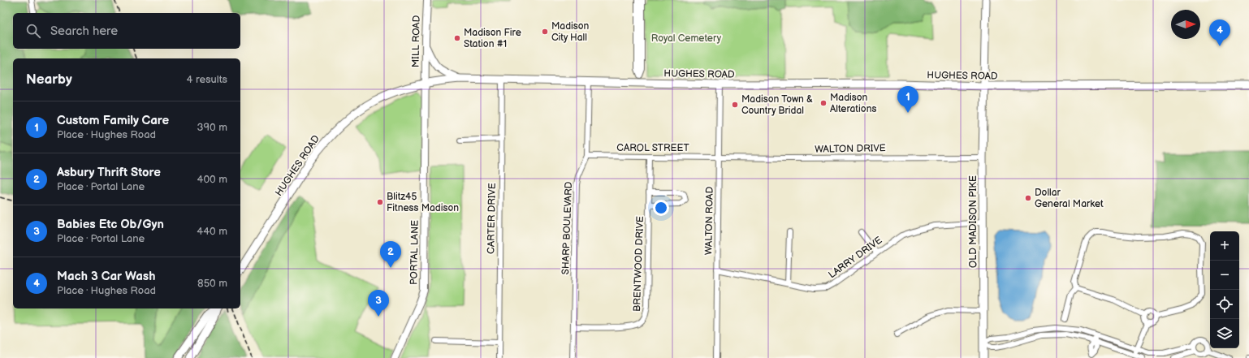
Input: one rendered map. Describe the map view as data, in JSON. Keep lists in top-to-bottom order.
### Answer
{
  "streets": {
    "main road": ["HUGHES ROAD", "OLD MADISON PIKE"],
    "street": [
      "MILL ROAD",
      "CAROL STREET",
      "WALTON DRIVE",
      "CARTER DRIVE",
      "WALTON ROAD",
      "SHARP BOULEVARD",
      "PORTAL LANE",
      "LARRY DRIVE",
      "BRENTWOOD DRIVE"
    ]
  },
  "crossings": [
    ["MILL ROAD", "HUGHES ROAD"],
    ["MILL ROAD", "PORTAL LANE"],
    ["HUGHES ROAD", "CARTER DRIVE"],
    ["HUGHES ROAD", "WALTON ROAD"],
    ["HUGHES ROAD", "OLD MADISON PIKE"],
    ["HUGHES ROAD", "SHARP BOULEVARD"],
    ["HUGHES ROAD", "PORTAL LANE"],
    ["CAROL STREET", "WALTON DRIVE"],
    ["CAROL STREET", "WALTON ROAD"],
    ["CAROL STREET", "SHARP BOULEVARD"],
    ["CAROL STREET", "BRENTWOOD DRIVE"],
    ["WALTON DRIVE", "WALTON ROAD"],
    ["WALTON DRIVE", "OLD MADISON PIKE"],
    ["WALTON ROAD", "LARRY DRIVE"],
    ["OLD MADISON PIKE", "LARRY DRIVE"],
    ["SHARP BOULEVARD", "BRENTWOOD DRIVE"]
  ],
  "parks": ["Royal Cemetery"],
  "places": [
    "Madison City Hall",
    "Madison Fire Station #1",
    "Madison Alterations",
    "Madison Town & Country Bridal",
    "Dollar General Market",
    "Blitz45 Fitness Madison"
  ],
  "north": "right",
  "page": {
    "search": "Search here",
    "pins": [
      "4",
      "1",
      "2",
      "3"
    ],
    "heading": ["Nearby", "4 results"],
    "list": [
      {
        "mark": "1",
        "name": "Custom Family Care",
        "note": "Place · Hughes Road",
        "value": "390 m"
      },
      {
        "mark": "2",
        "name": "Asbury Thrift Store",
        "note": "Place · Portal Lane",
        "value": "400 m"
      },
      {
        "mark": "3",
        "name": "Babies Etc Ob/Gyn",
        "note": "Place · Portal Lane",
        "value": "440 m"
      },
      {
        "mark": "4",
        "name": "Mach 3 Car Wash",
        "note": "Place · Hughes Road",
        "value": "850 m"
      }
    ],
    "map_buttons": ["+", "−"]
  }
}
